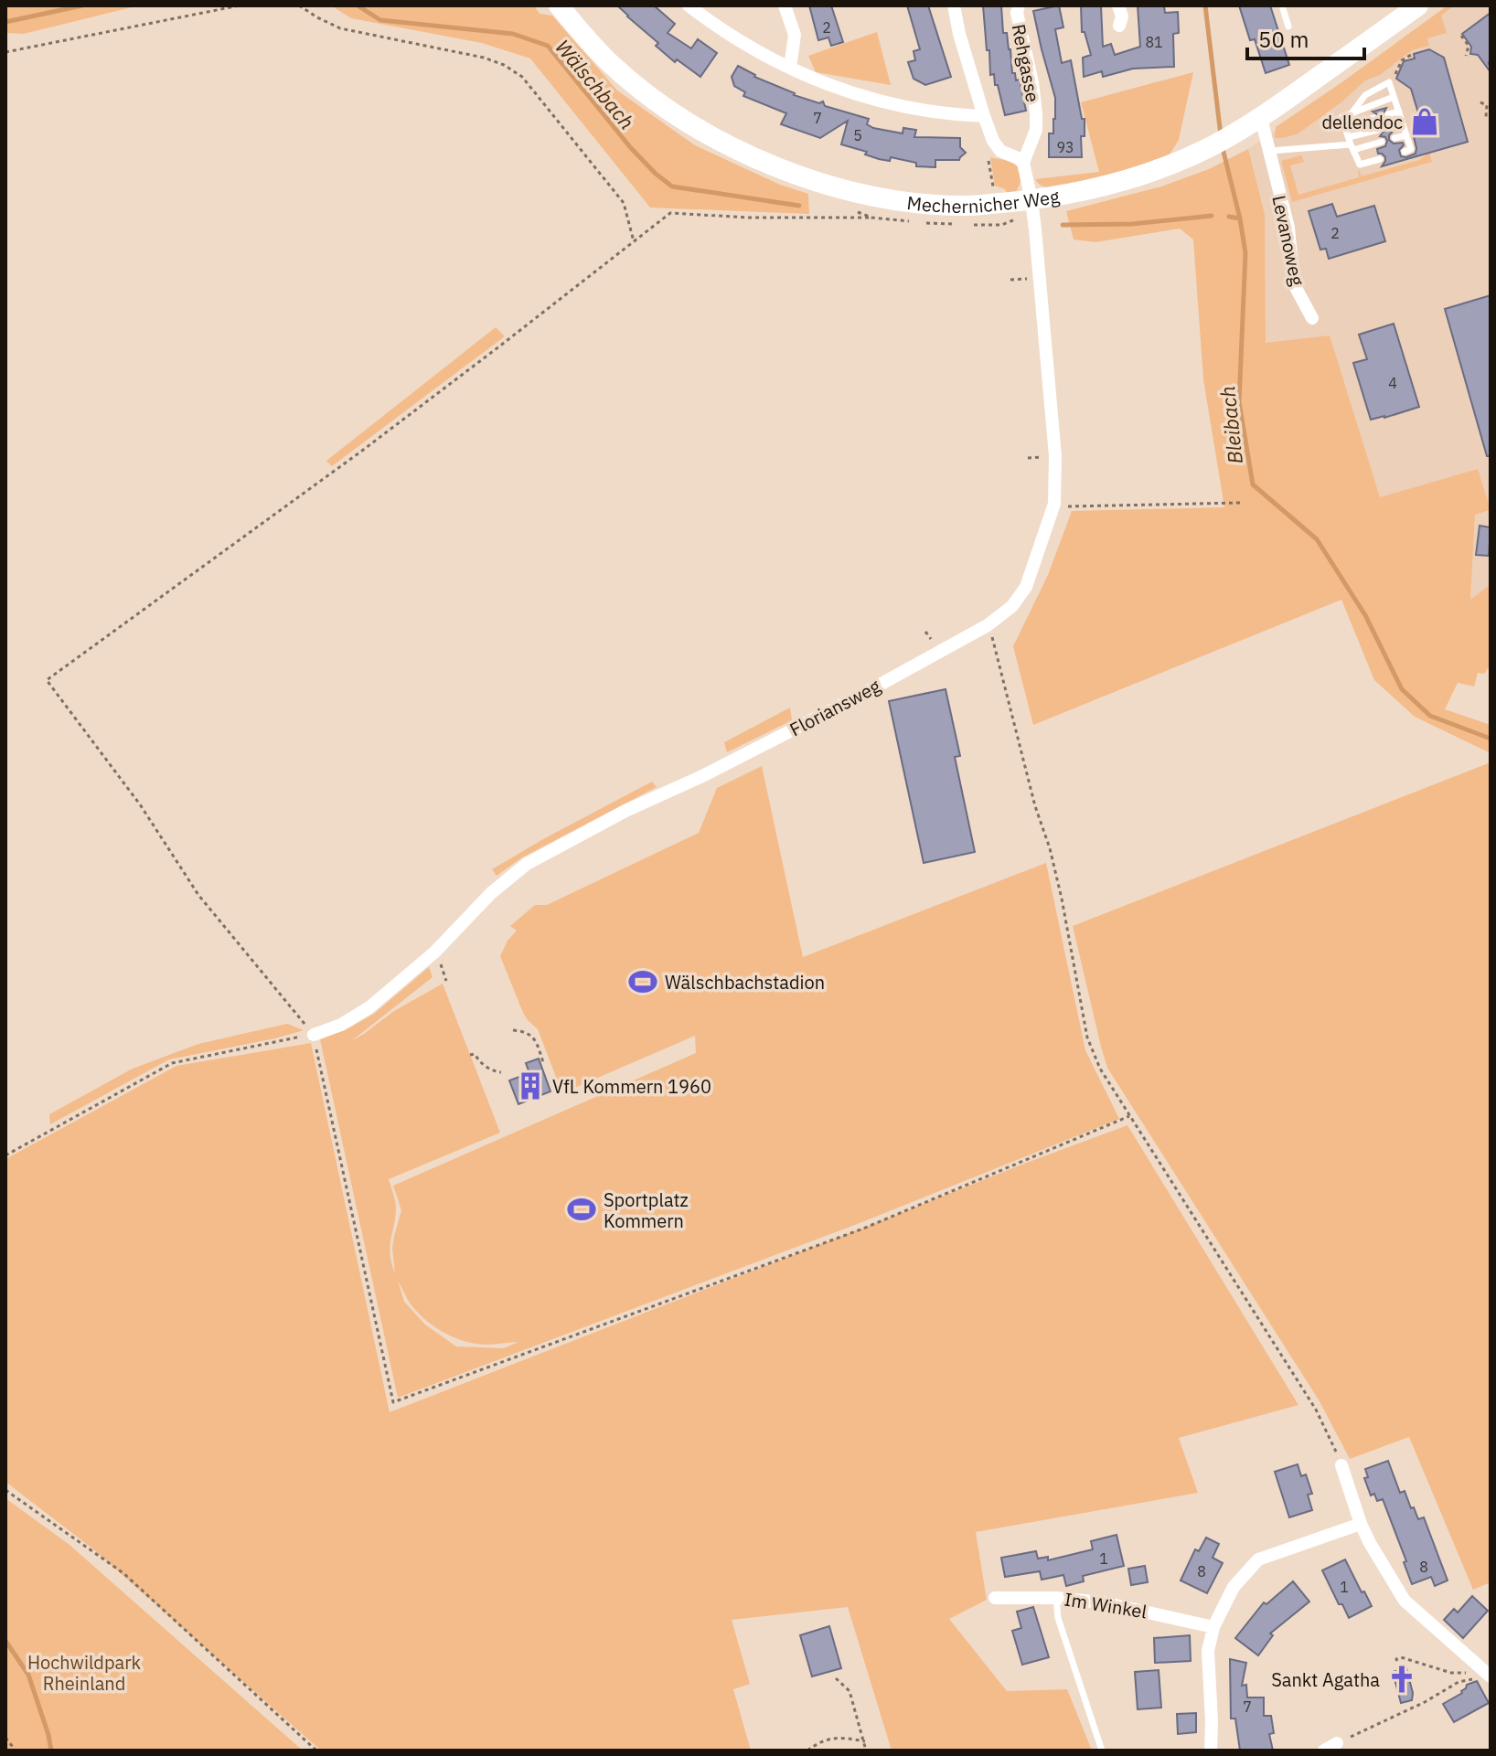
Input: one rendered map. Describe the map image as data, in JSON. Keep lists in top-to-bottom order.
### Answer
{
  "streets": {
    "street": [
      "Rehgasse",
      "Mechernicher Weg",
      "Levanoweg",
      "Floriansweg",
      "Im Winkel"
    ]
  },
  "crossings": [
    ["Rehgasse", "Floriansweg"],
    ["Mechernicher Weg", "Levanoweg"],
    ["Mechernicher Weg", "Floriansweg"]
  ],
  "water": ["Wälschbach", "Bleibach"],
  "parks": ["Hochwildpark Rheinland"],
  "places": {
    "shop": ["dellendoc"],
    "sports": ["Wälschbachstadion", "Sportplatz Kommern"],
    "building": ["VfL Kommern 1960"],
    "church": ["Sankt Agatha"]
  },
  "house_numbers": [
    "2",
    "81",
    "7",
    "5",
    "93",
    "2",
    "4",
    "1",
    "8",
    "8",
    "1",
    "7"
  ],
  "scale_bar": "50 m"
}
